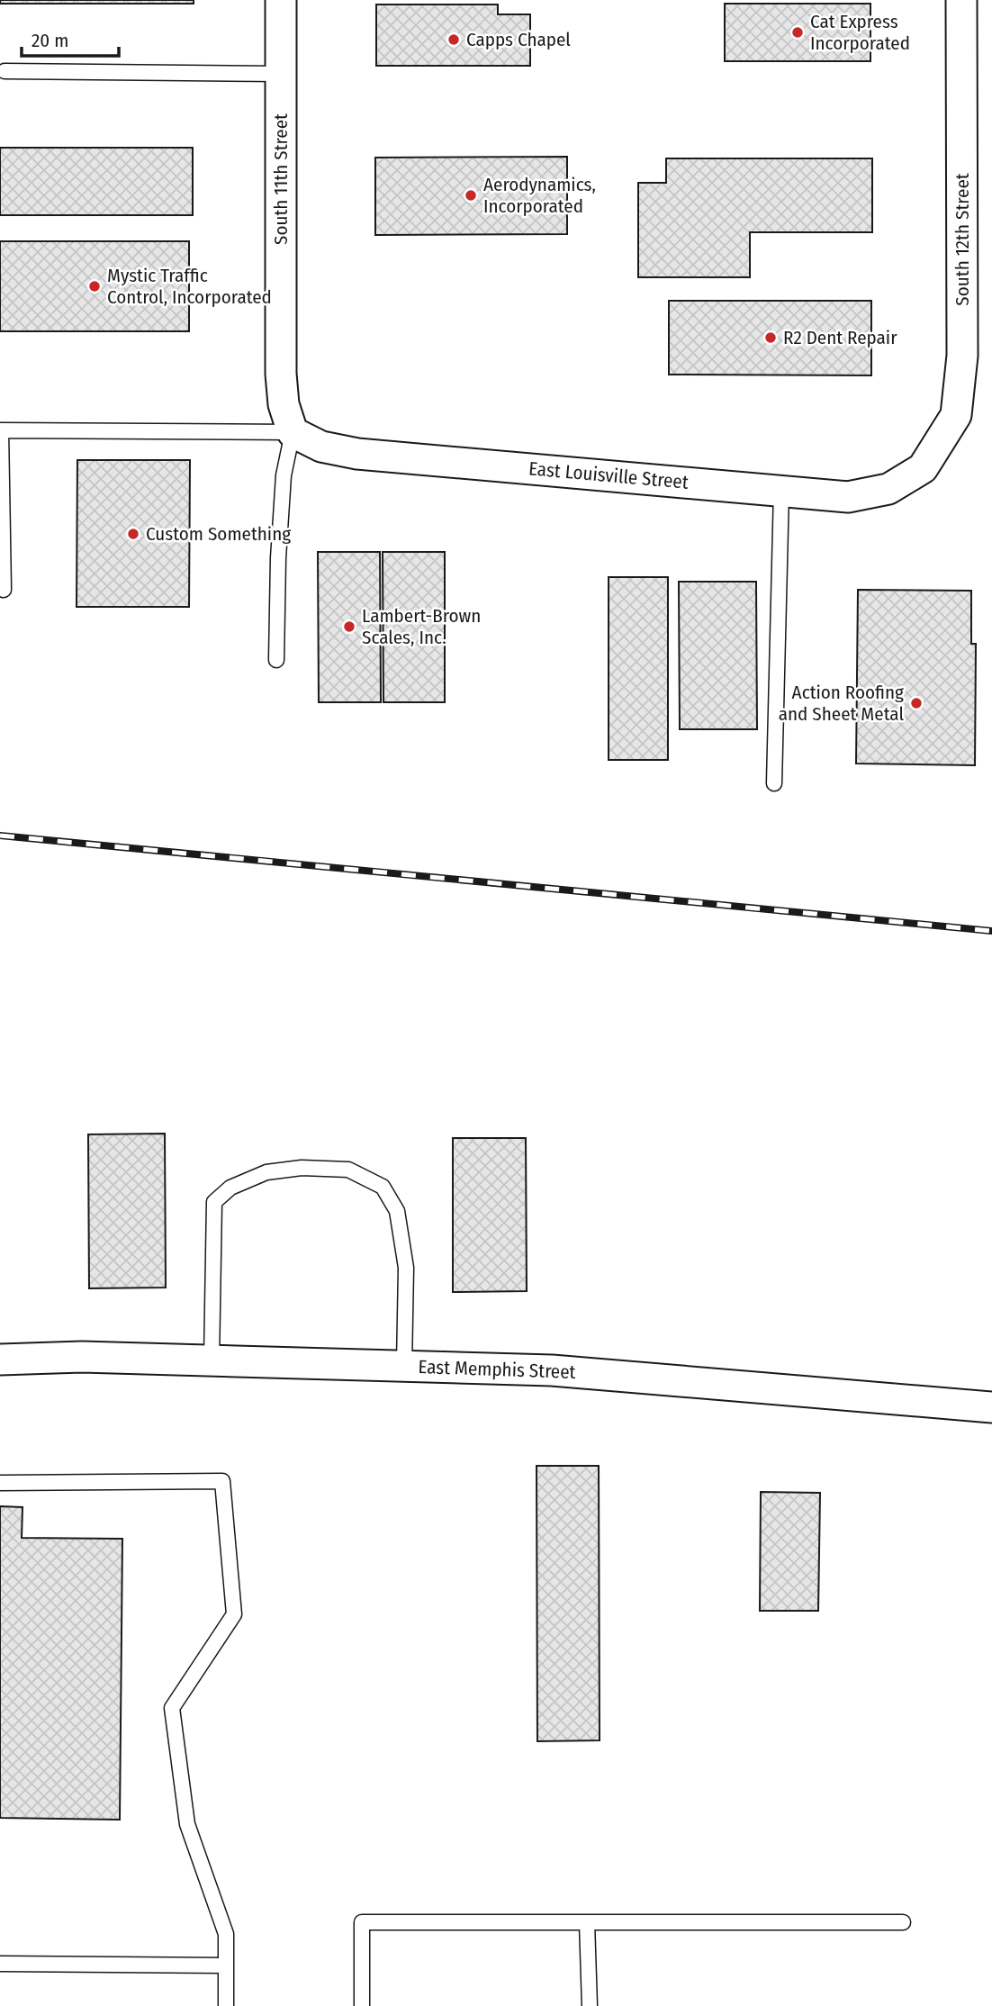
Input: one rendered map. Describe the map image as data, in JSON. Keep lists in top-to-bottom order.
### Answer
{
  "streets": {
    "street": [
      "South 11th Street",
      "South 12th Street",
      "East Louisville Street",
      "East Memphis Street"
    ]
  },
  "crossings": [
    ["South 11th Street", "East Louisville Street"],
    ["South 12th Street", "East Louisville Street"]
  ],
  "places": [
    "Cat Express Incorporated",
    "Capps Chapel",
    "Aerodynamics, Incorporated",
    "Mystic Traffic Control, Incorporated",
    "R2 Dent Repair",
    "Custom Something",
    "Lambert-Brown Scales, Inc.",
    "Action Roofing and Sheet Metal"
  ],
  "scale_bar": "20 m"
}
